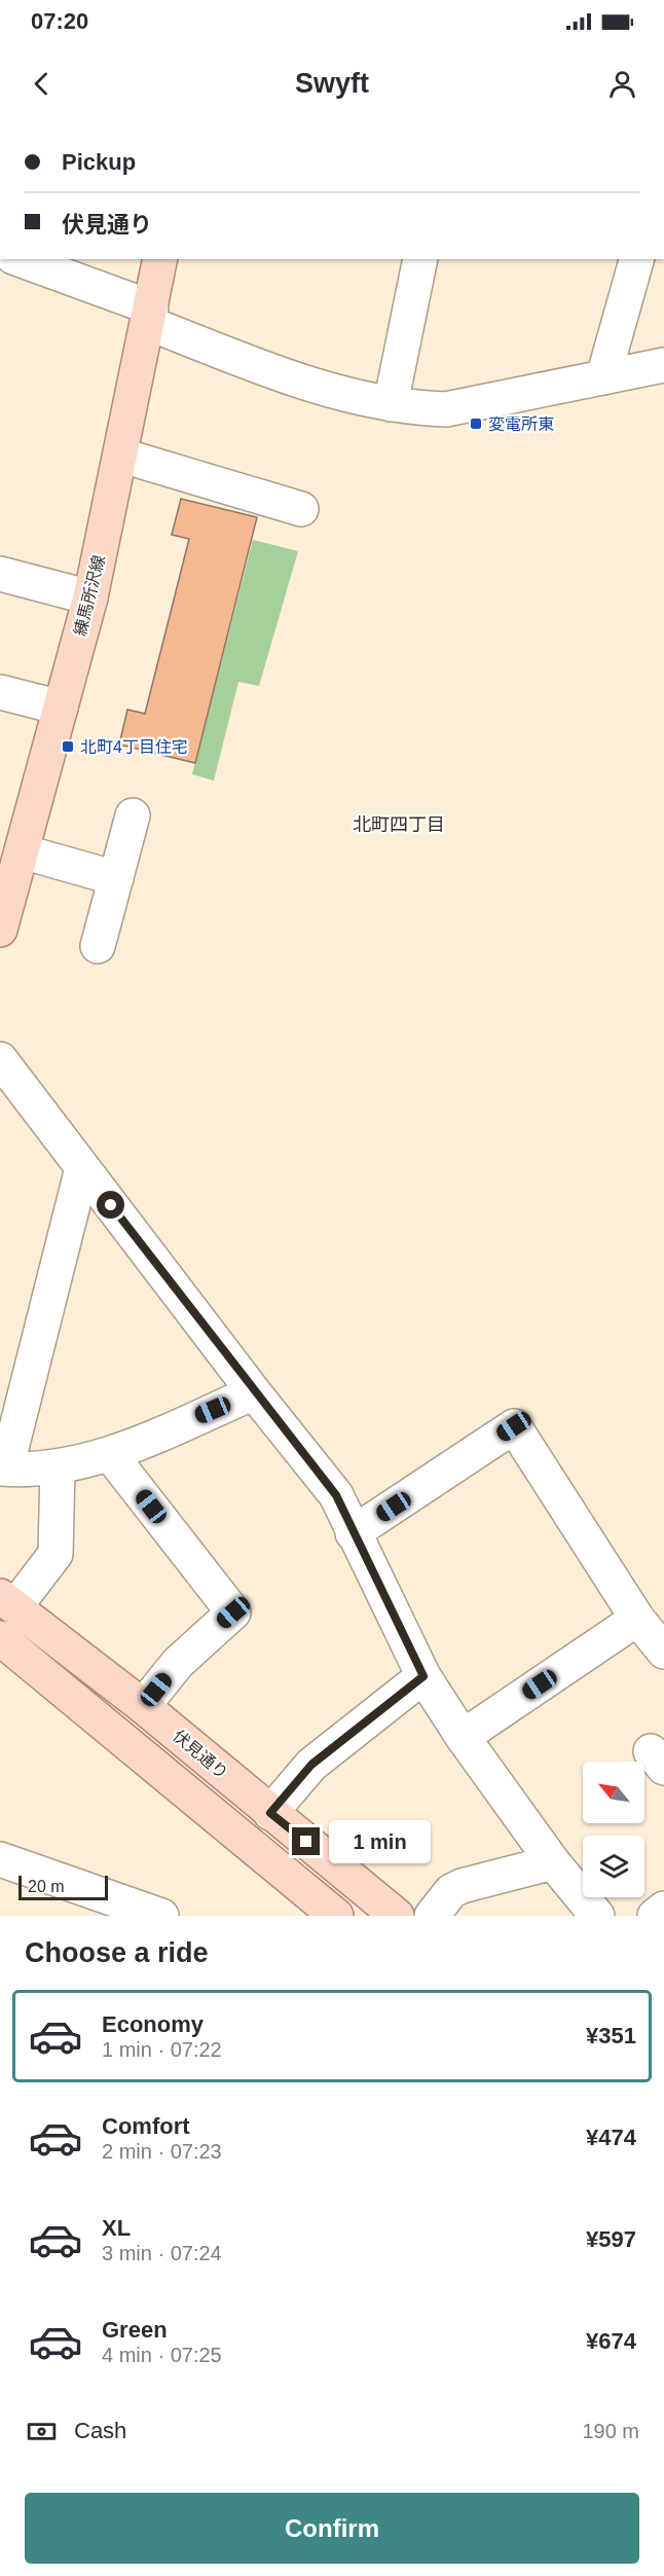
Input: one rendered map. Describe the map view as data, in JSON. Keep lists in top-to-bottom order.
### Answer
{
  "streets": {
    "main road": ["練馬所沢線", "伏見通り"]
  },
  "districts": ["北町四丁目"],
  "places": {
    "transit": ["変電所東", "北町4丁目住宅"]
  },
  "scale_bar": "20 m",
  "north": "top left",
  "page": {
    "status": "07:20",
    "header": "Swyft",
    "banner": ["Pickup", "伏見通り"],
    "bubble": "1 min",
    "scale": "20 m",
    "heading": "Choose a ride",
    "list": [
      {
        "name": "Economy",
        "note": "1 min · 07:22",
        "value": "¥351"
      },
      {
        "name": "Comfort",
        "note": "2 min · 07:23",
        "value": "¥474"
      },
      {
        "name": "XL",
        "note": "3 min · 07:24",
        "value": "¥597"
      },
      {
        "name": "Green",
        "note": "4 min · 07:25",
        "value": "¥674"
      }
    ],
    "pay": ["Cash", "190 m"],
    "buttons": "Confirm"
  }
}
